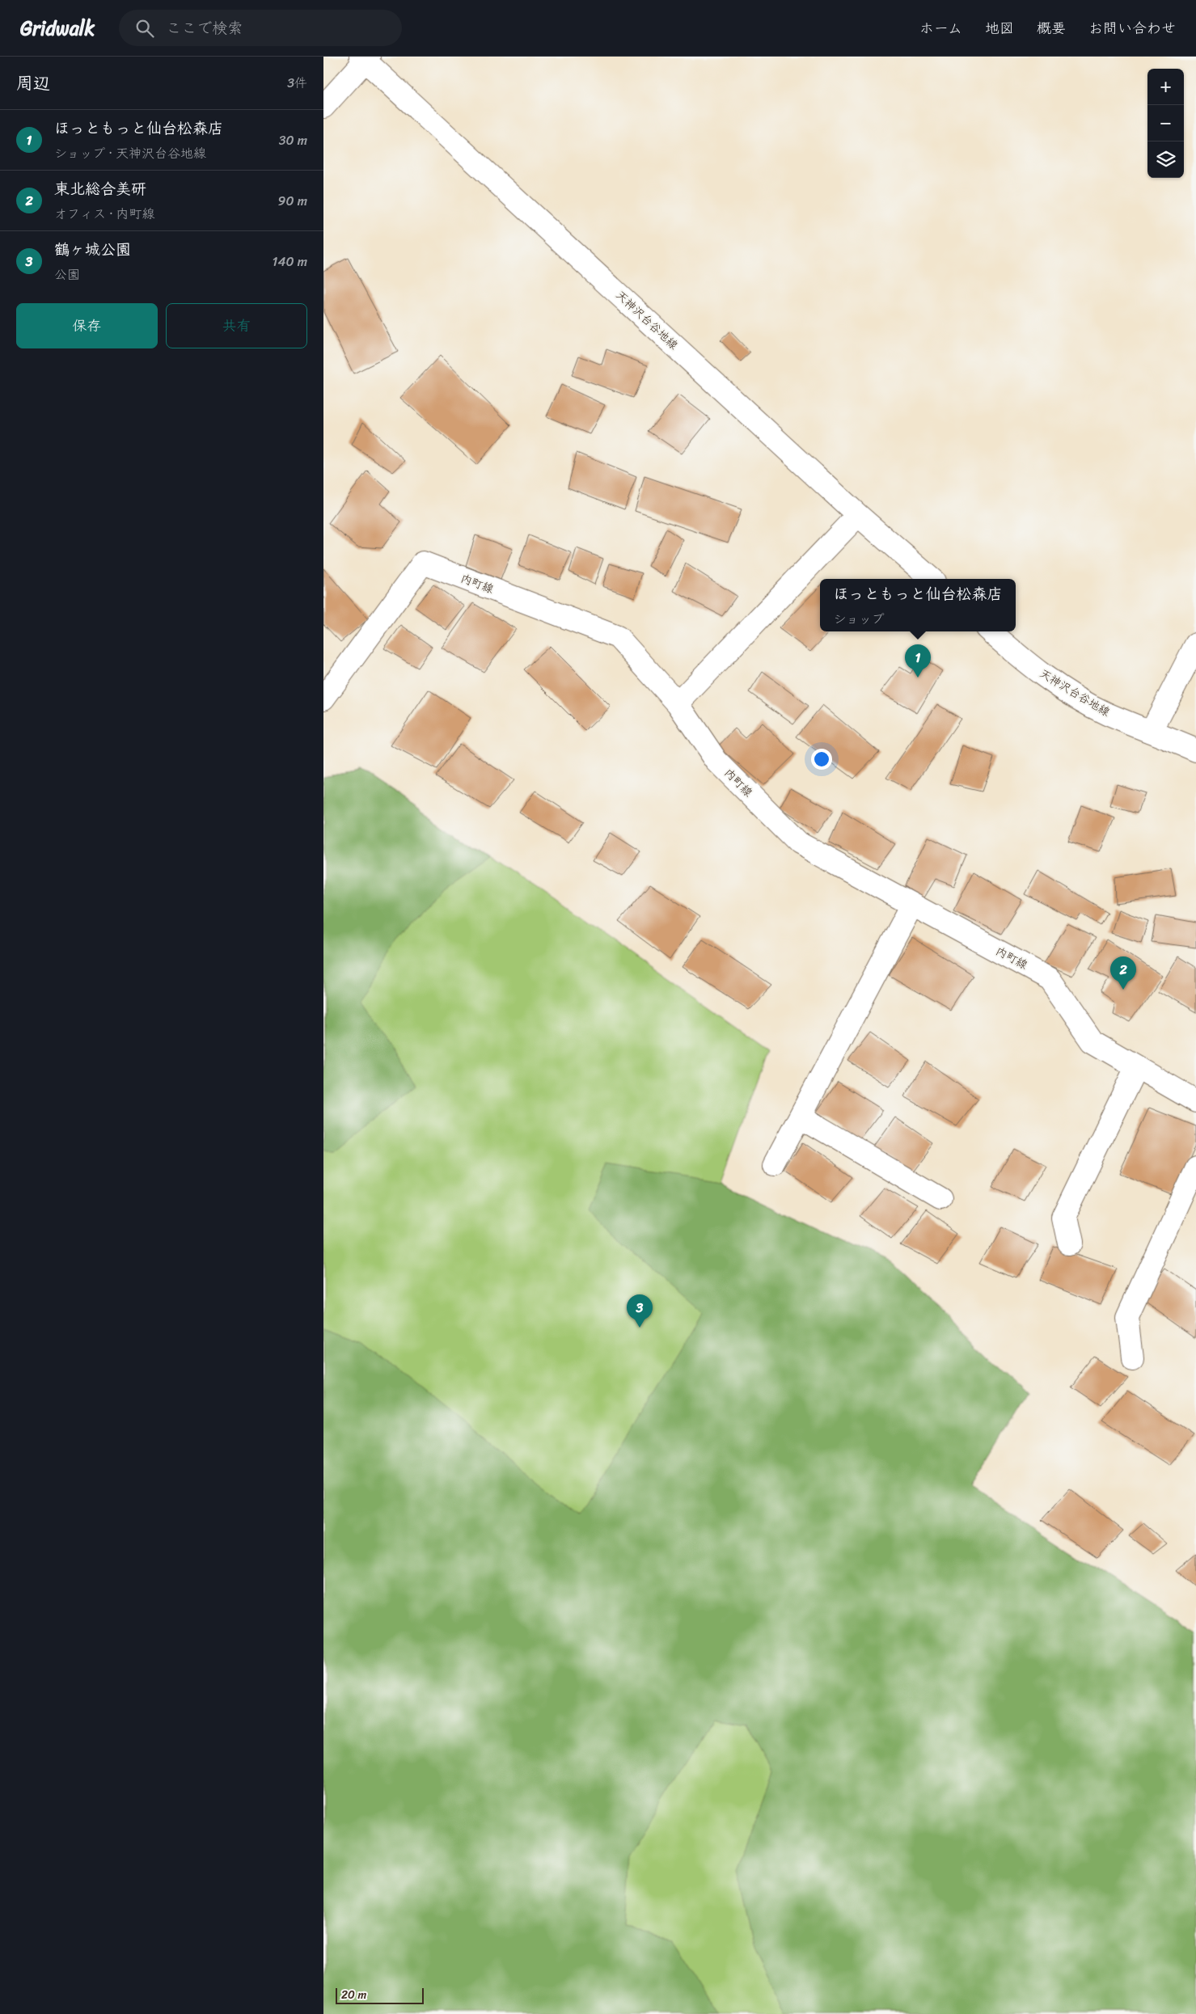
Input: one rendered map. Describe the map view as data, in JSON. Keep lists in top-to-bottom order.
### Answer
{
  "streets": {
    "street": ["天神沢台谷地線", "内町線"]
  },
  "scale_bar": "20 m",
  "page": {
    "header": "Gridwalk",
    "search": "ここで検索",
    "nav": [
      "ホーム",
      "地図",
      "概要",
      "お問い合わせ"
    ],
    "heading": ["周辺", "3件"],
    "map_buttons": ["+", "−"],
    "list": [
      {
        "mark": "1",
        "name": "ほっともっと仙台松森店",
        "note": "ショップ · 天神沢台谷地線",
        "value": "30 m"
      },
      {
        "mark": "2",
        "name": "東北総合美研",
        "note": "オフィス · 内町線",
        "value": "90 m"
      },
      {
        "mark": "3",
        "name": "鶴ヶ城公園",
        "note": "公園",
        "value": "140 m"
      }
    ],
    "buttons": ["保存", "共有"],
    "popup": ["ほっともっと仙台松森店", "ショップ"],
    "pins": ["1", "2", "3"],
    "scale": "20 m"
  }
}
